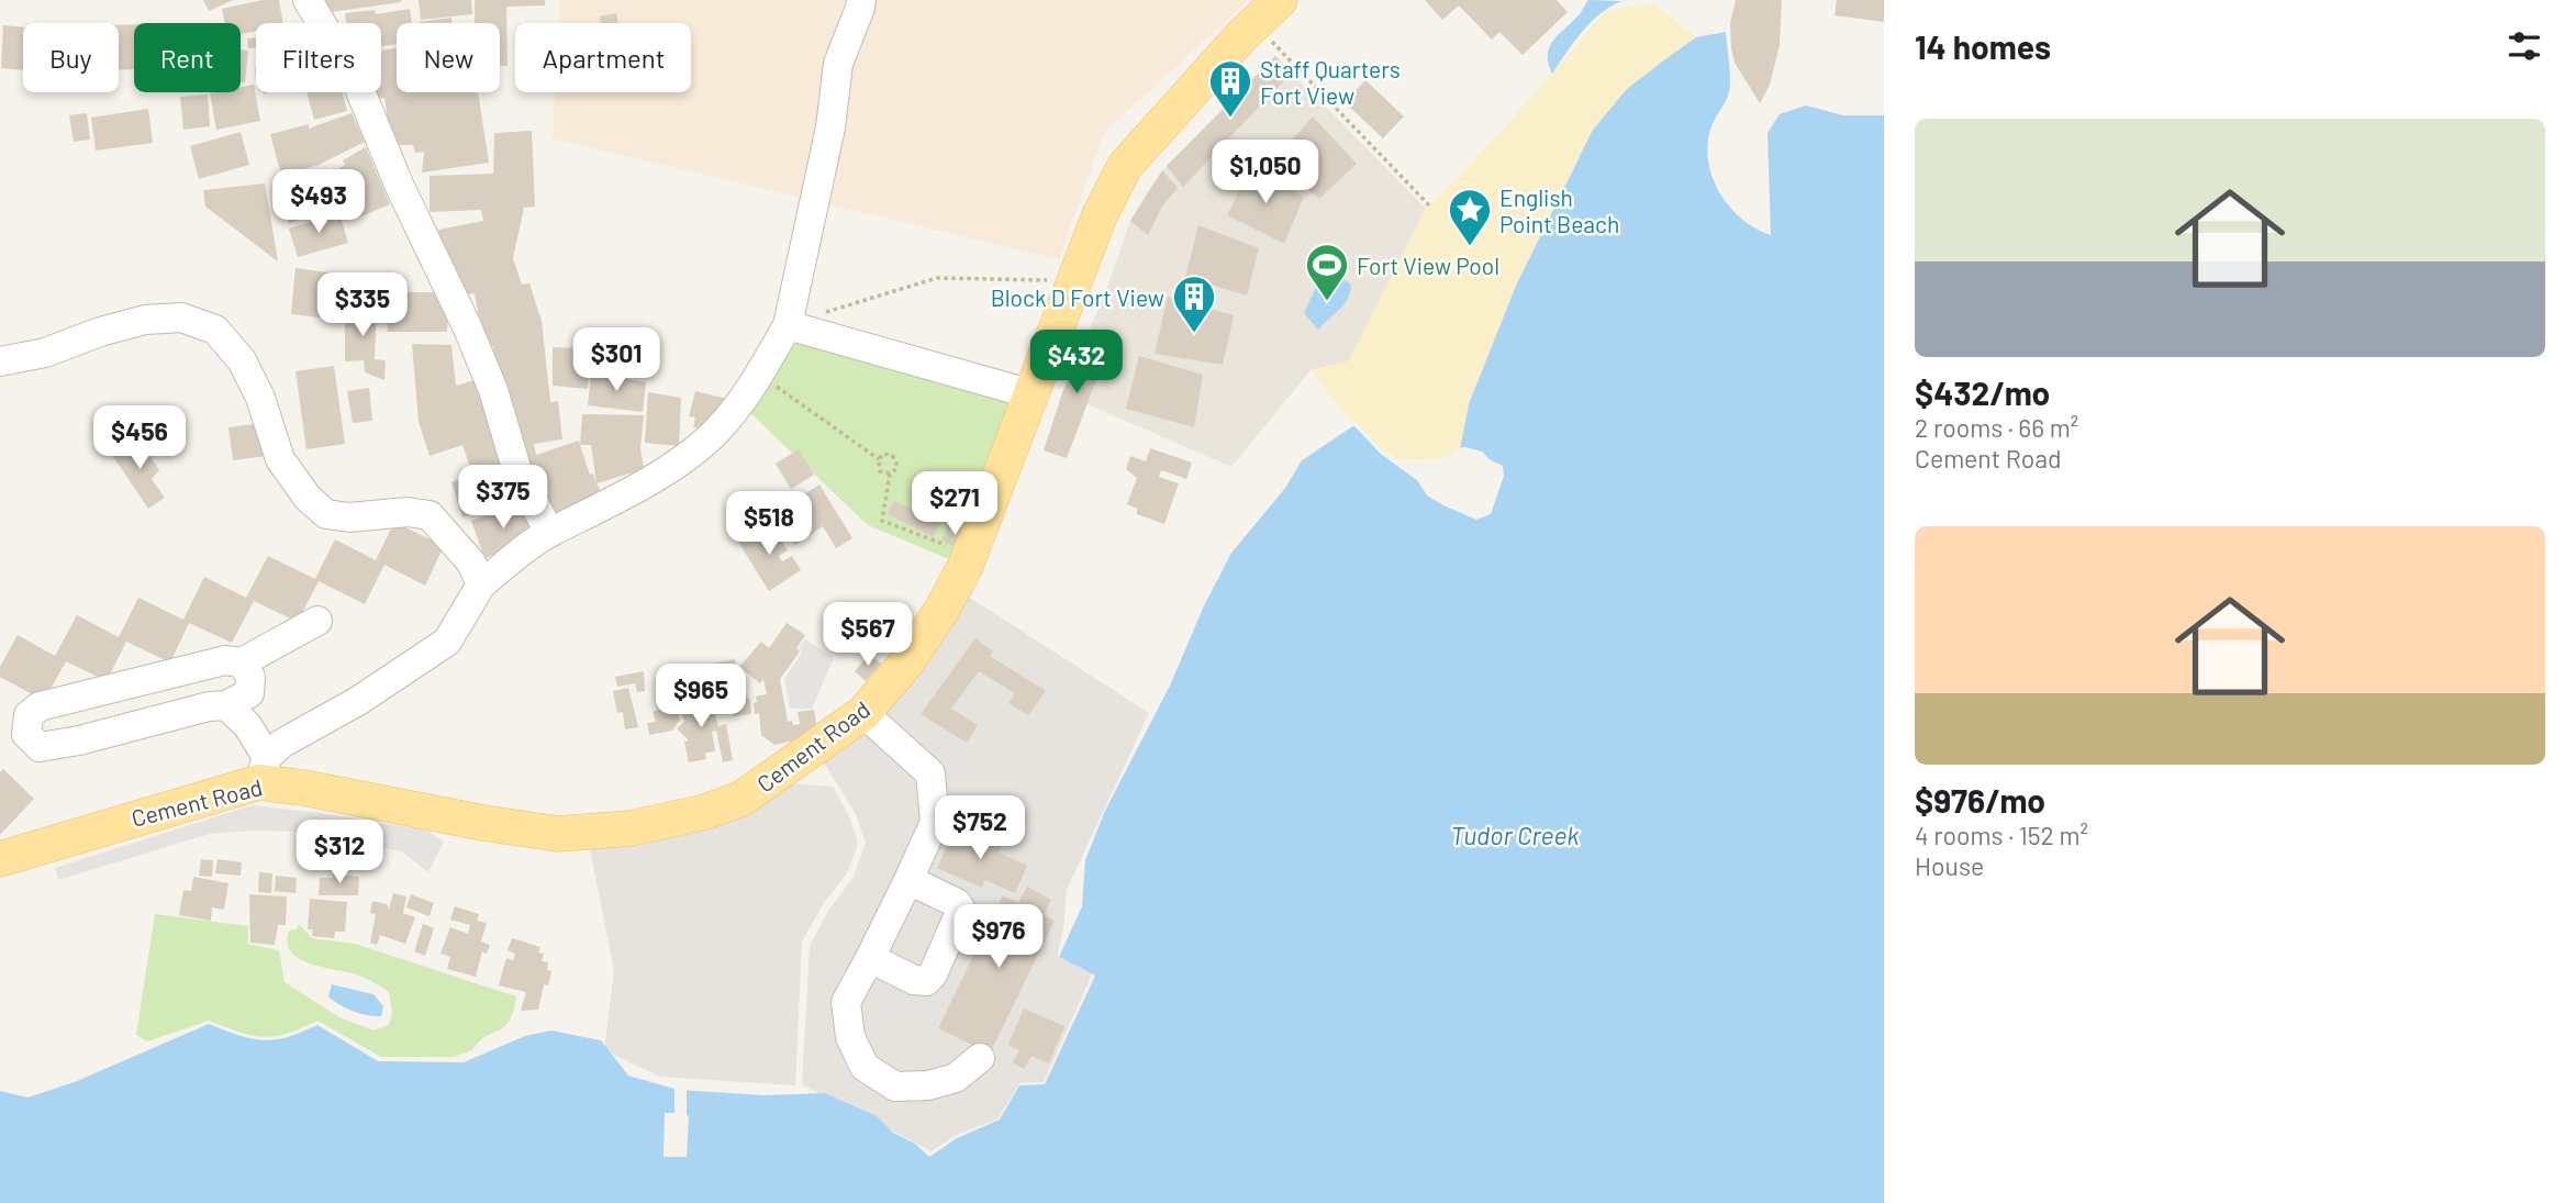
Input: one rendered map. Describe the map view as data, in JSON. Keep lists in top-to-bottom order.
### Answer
{
  "streets": {
    "main road": ["Cement Road"]
  },
  "water": ["Tudor Creek"],
  "places": {
    "building": ["Staff Quarters Fort View", "Block D Fort View"],
    "place": ["English Point Beach"],
    "sports": ["Fort View Pool"]
  },
  "page": {
    "heading": "14 homes",
    "chip": [
      "Buy",
      "Rent",
      "Filters",
      "New",
      "Apartment"
    ],
    "list": [
      {
        "name": "$432/mo",
        "note": "2 rooms · 66 m² · Cement Road"
      },
      {
        "name": "$976/mo",
        "note": "4 rooms · 152 m² · House"
      }
    ],
    "price": [
      "$1,050",
      "$493",
      "$335",
      "$301",
      "$432",
      "$456",
      "$375",
      "$271",
      "$518",
      "$567",
      "$965",
      "$752",
      "$312",
      "$976"
    ]
  }
}
